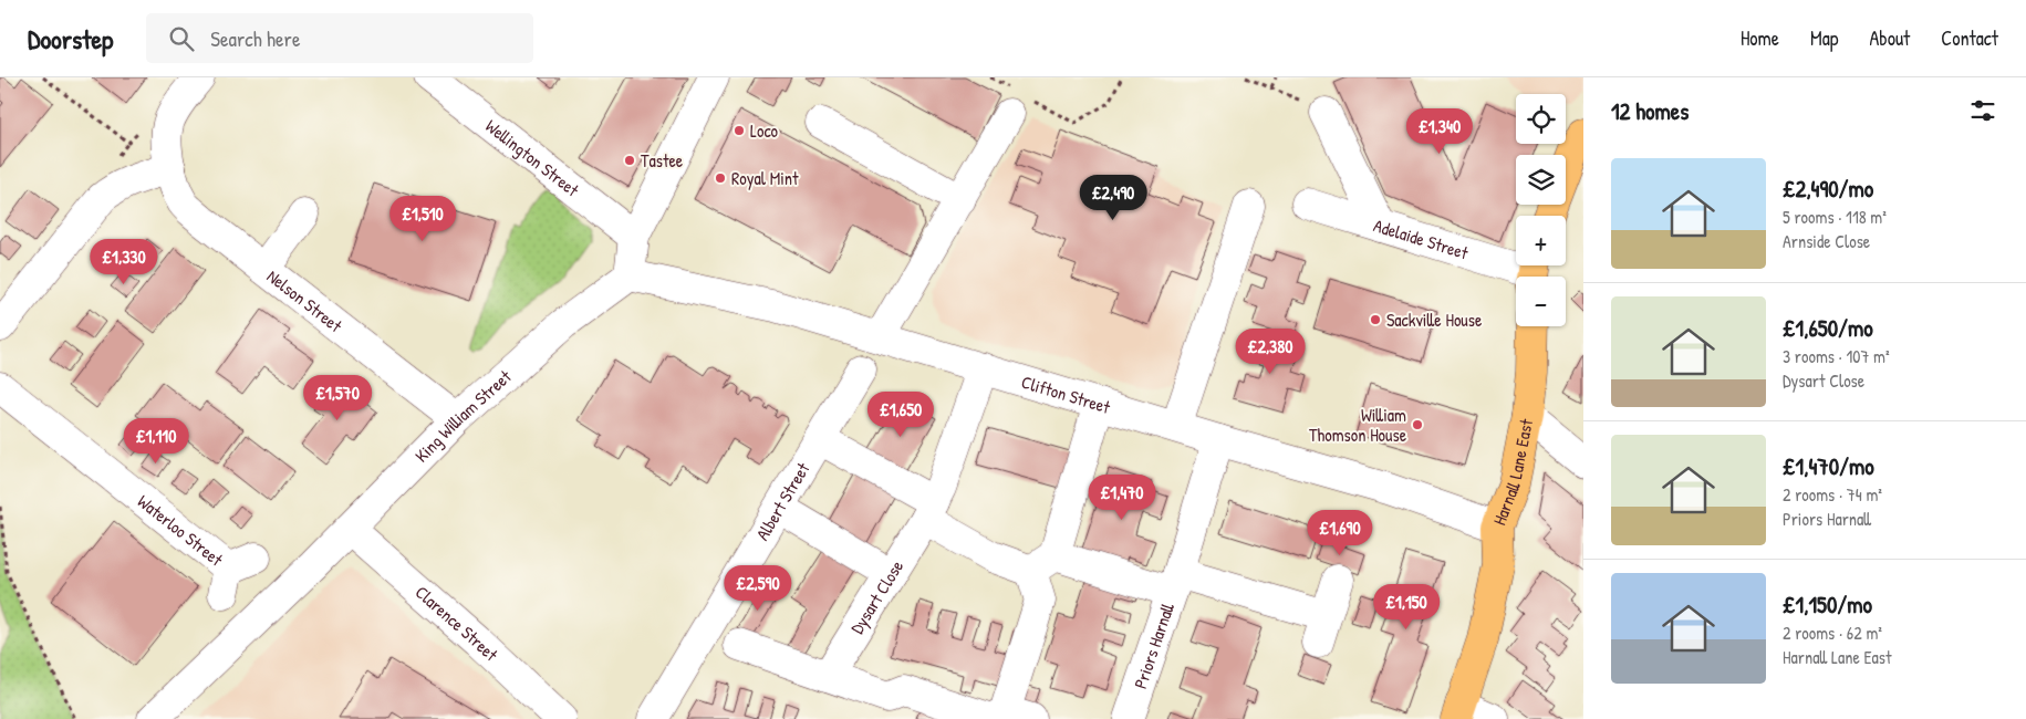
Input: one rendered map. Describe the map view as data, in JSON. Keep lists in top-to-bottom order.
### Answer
{
  "streets": {
    "main road": ["Harnall Lane East"],
    "street": [
      "Wellington Street",
      "Adelaide Street",
      "Nelson Street",
      "Clifton Street",
      "King William Street",
      "Albert Street",
      "Waterloo Street",
      "Dysart Close",
      "Clarence Street",
      "Priors Harnall"
    ]
  },
  "crossings": [
    ["Nelson Street", "King William Street"],
    ["Clifton Street", "King William Street"],
    ["Clifton Street", "Harnall Lane East"],
    ["Clifton Street", "Dysart Close"],
    ["Clifton Street", "Priors Harnall"],
    ["King William Street", "Clarence Street"]
  ],
  "places": [
    "Loco",
    "Tastee",
    "Royal Mint",
    "Sackville House",
    "William Thomson House"
  ],
  "page": {
    "header": "Doorstep",
    "search": "Search here",
    "nav": [
      "Home",
      "Map",
      "About",
      "Contact"
    ],
    "heading": "12 homes",
    "map_buttons": ["+", "−"],
    "price": [
      "£1,340",
      "£2,490",
      "£1,510",
      "£1,330",
      "£2,380",
      "£1,570",
      "£1,650",
      "£1,110",
      "£1,470",
      "£1,690",
      "£2,590",
      "£1,150"
    ],
    "list": [
      {
        "name": "£2,490/mo",
        "note": "5 rooms · 118 m² · Arnside Close"
      },
      {
        "name": "£1,650/mo",
        "note": "3 rooms · 107 m² · Dysart Close"
      },
      {
        "name": "£1,470/mo",
        "note": "2 rooms · 74 m² · Priors Harnall"
      },
      {
        "name": "£1,150/mo",
        "note": "2 rooms · 62 m² · Harnall Lane East"
      }
    ]
  }
}
